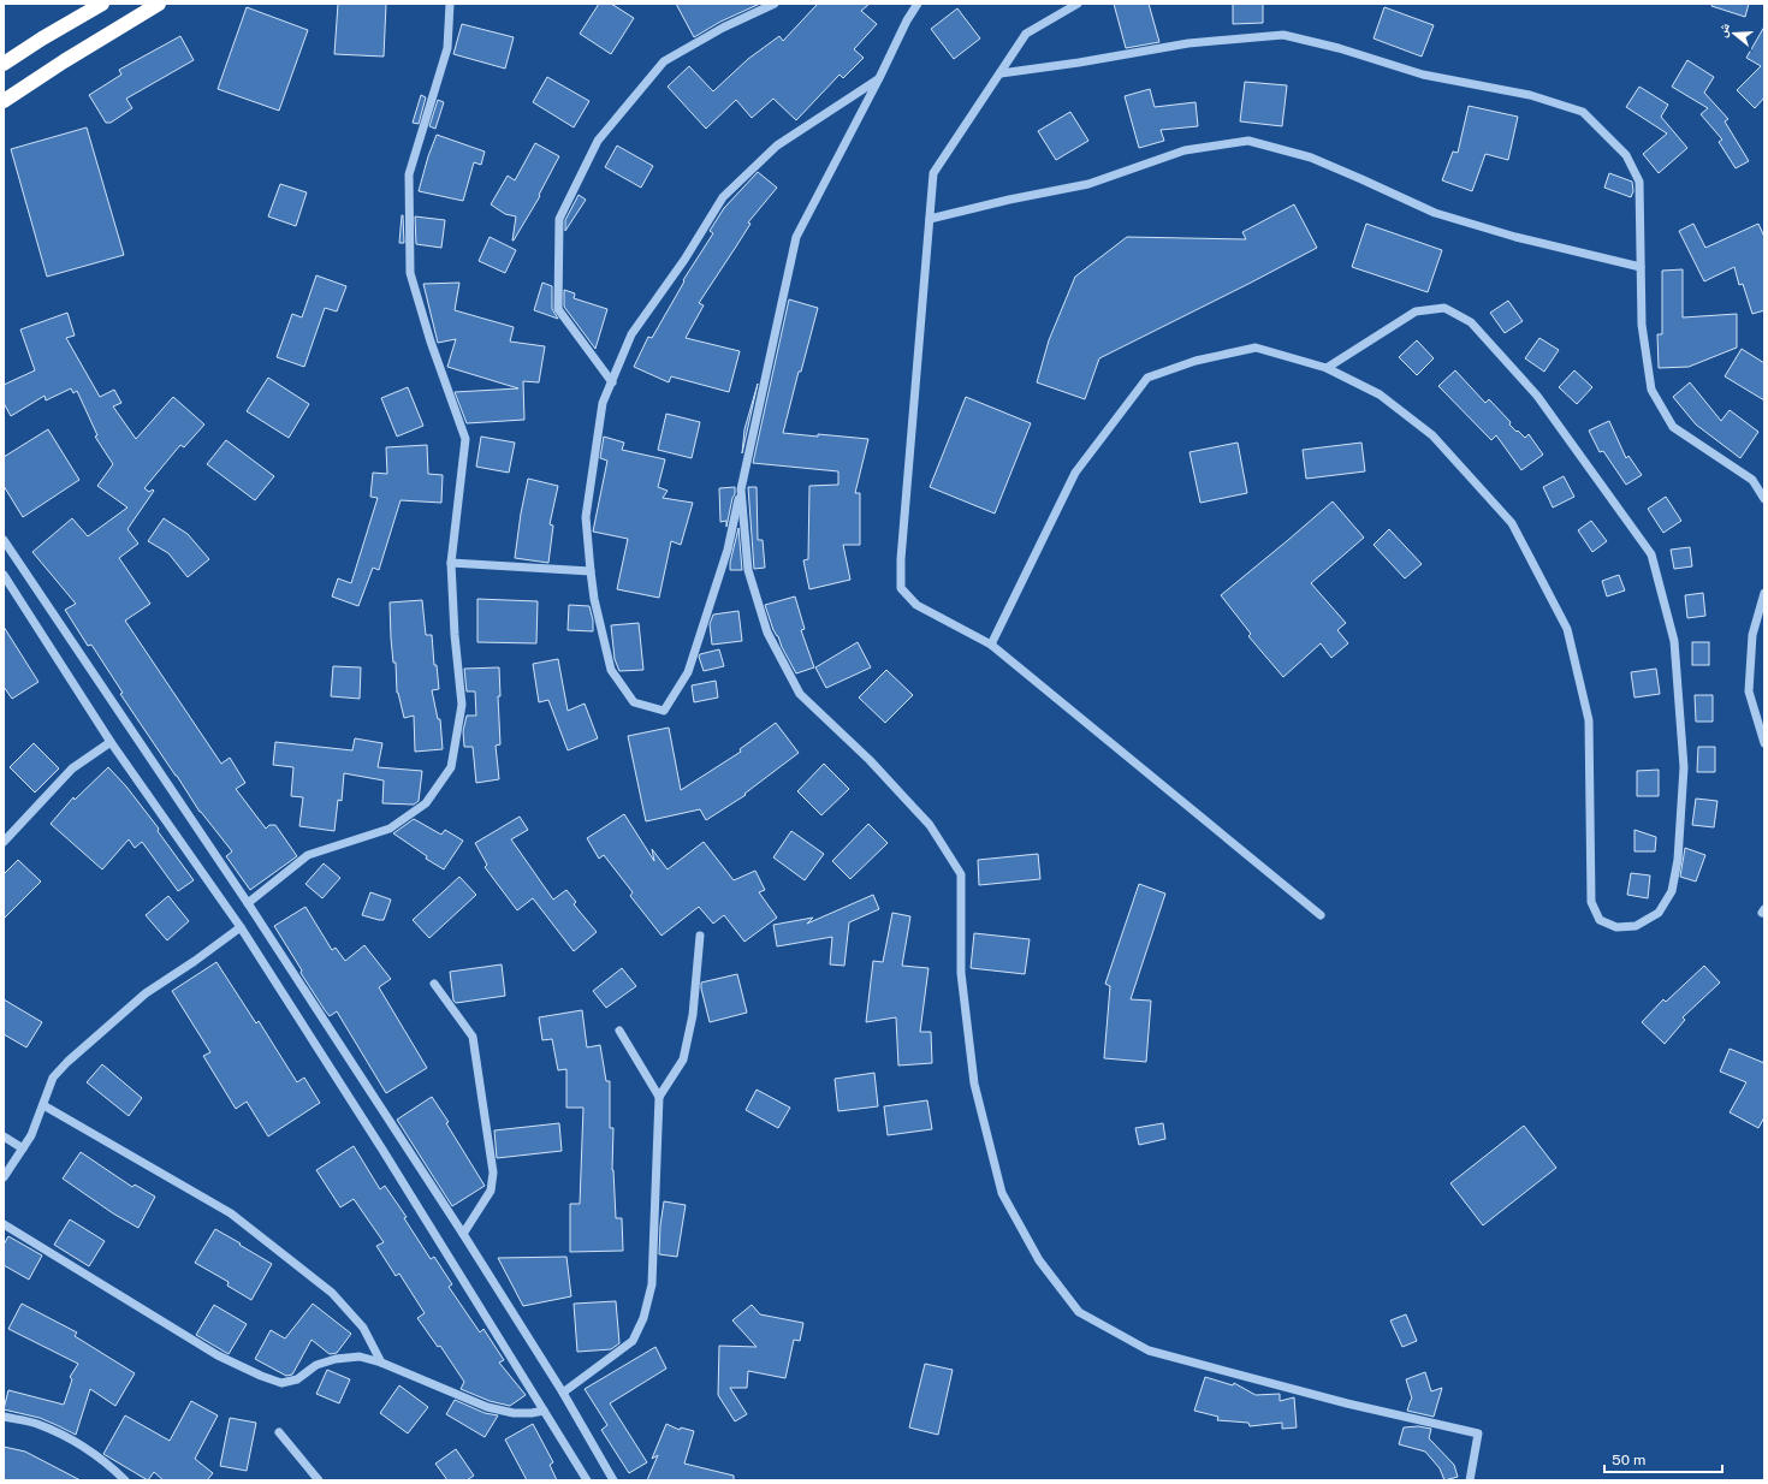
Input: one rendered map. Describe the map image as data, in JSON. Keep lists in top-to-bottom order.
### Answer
{
  "scale_bar": "50 m",
  "north": "left"
}
